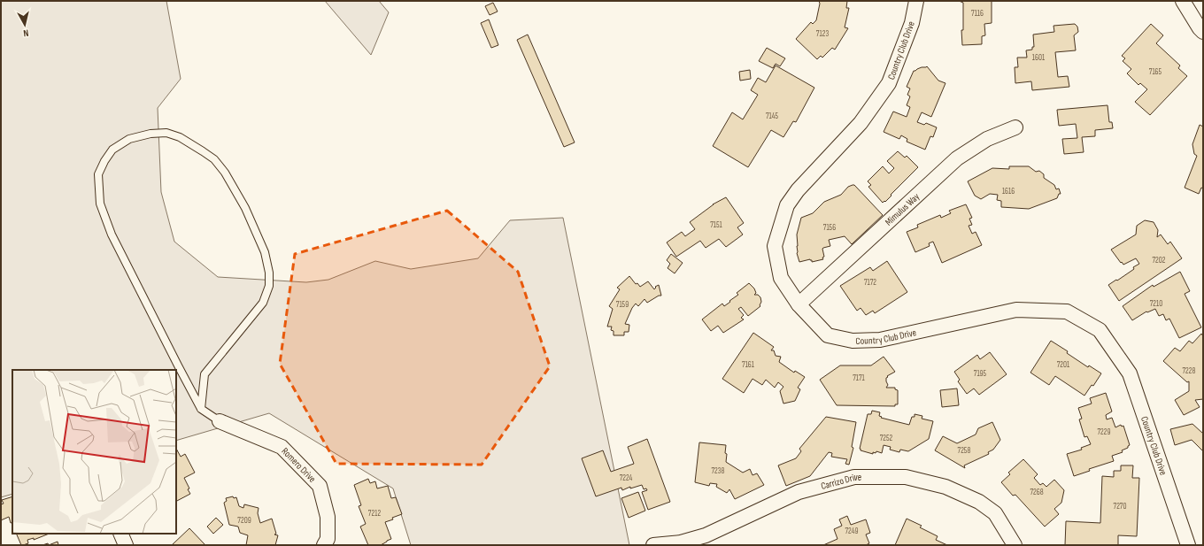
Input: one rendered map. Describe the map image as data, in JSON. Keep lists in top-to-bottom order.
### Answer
{
  "streets": {
    "street": [
      "Country Club Drive",
      "Mimulus Way",
      "Romero Drive",
      "Carrizo Drive"
    ]
  },
  "crossings": [
    ["Country Club Drive", "Mimulus Way"]
  ],
  "house_numbers": [
    "7116",
    "7123",
    "1601",
    "7165",
    "7145",
    "1616",
    "7151",
    "7156",
    "7202",
    "7172",
    "7210",
    "7159",
    "7161",
    "7201",
    "7228",
    "7195",
    "7171",
    "7229",
    "7252",
    "7258",
    "7238",
    "7224",
    "7268",
    "7270",
    "7212",
    "7209",
    "7249"
  ],
  "north": "bottom"
}
